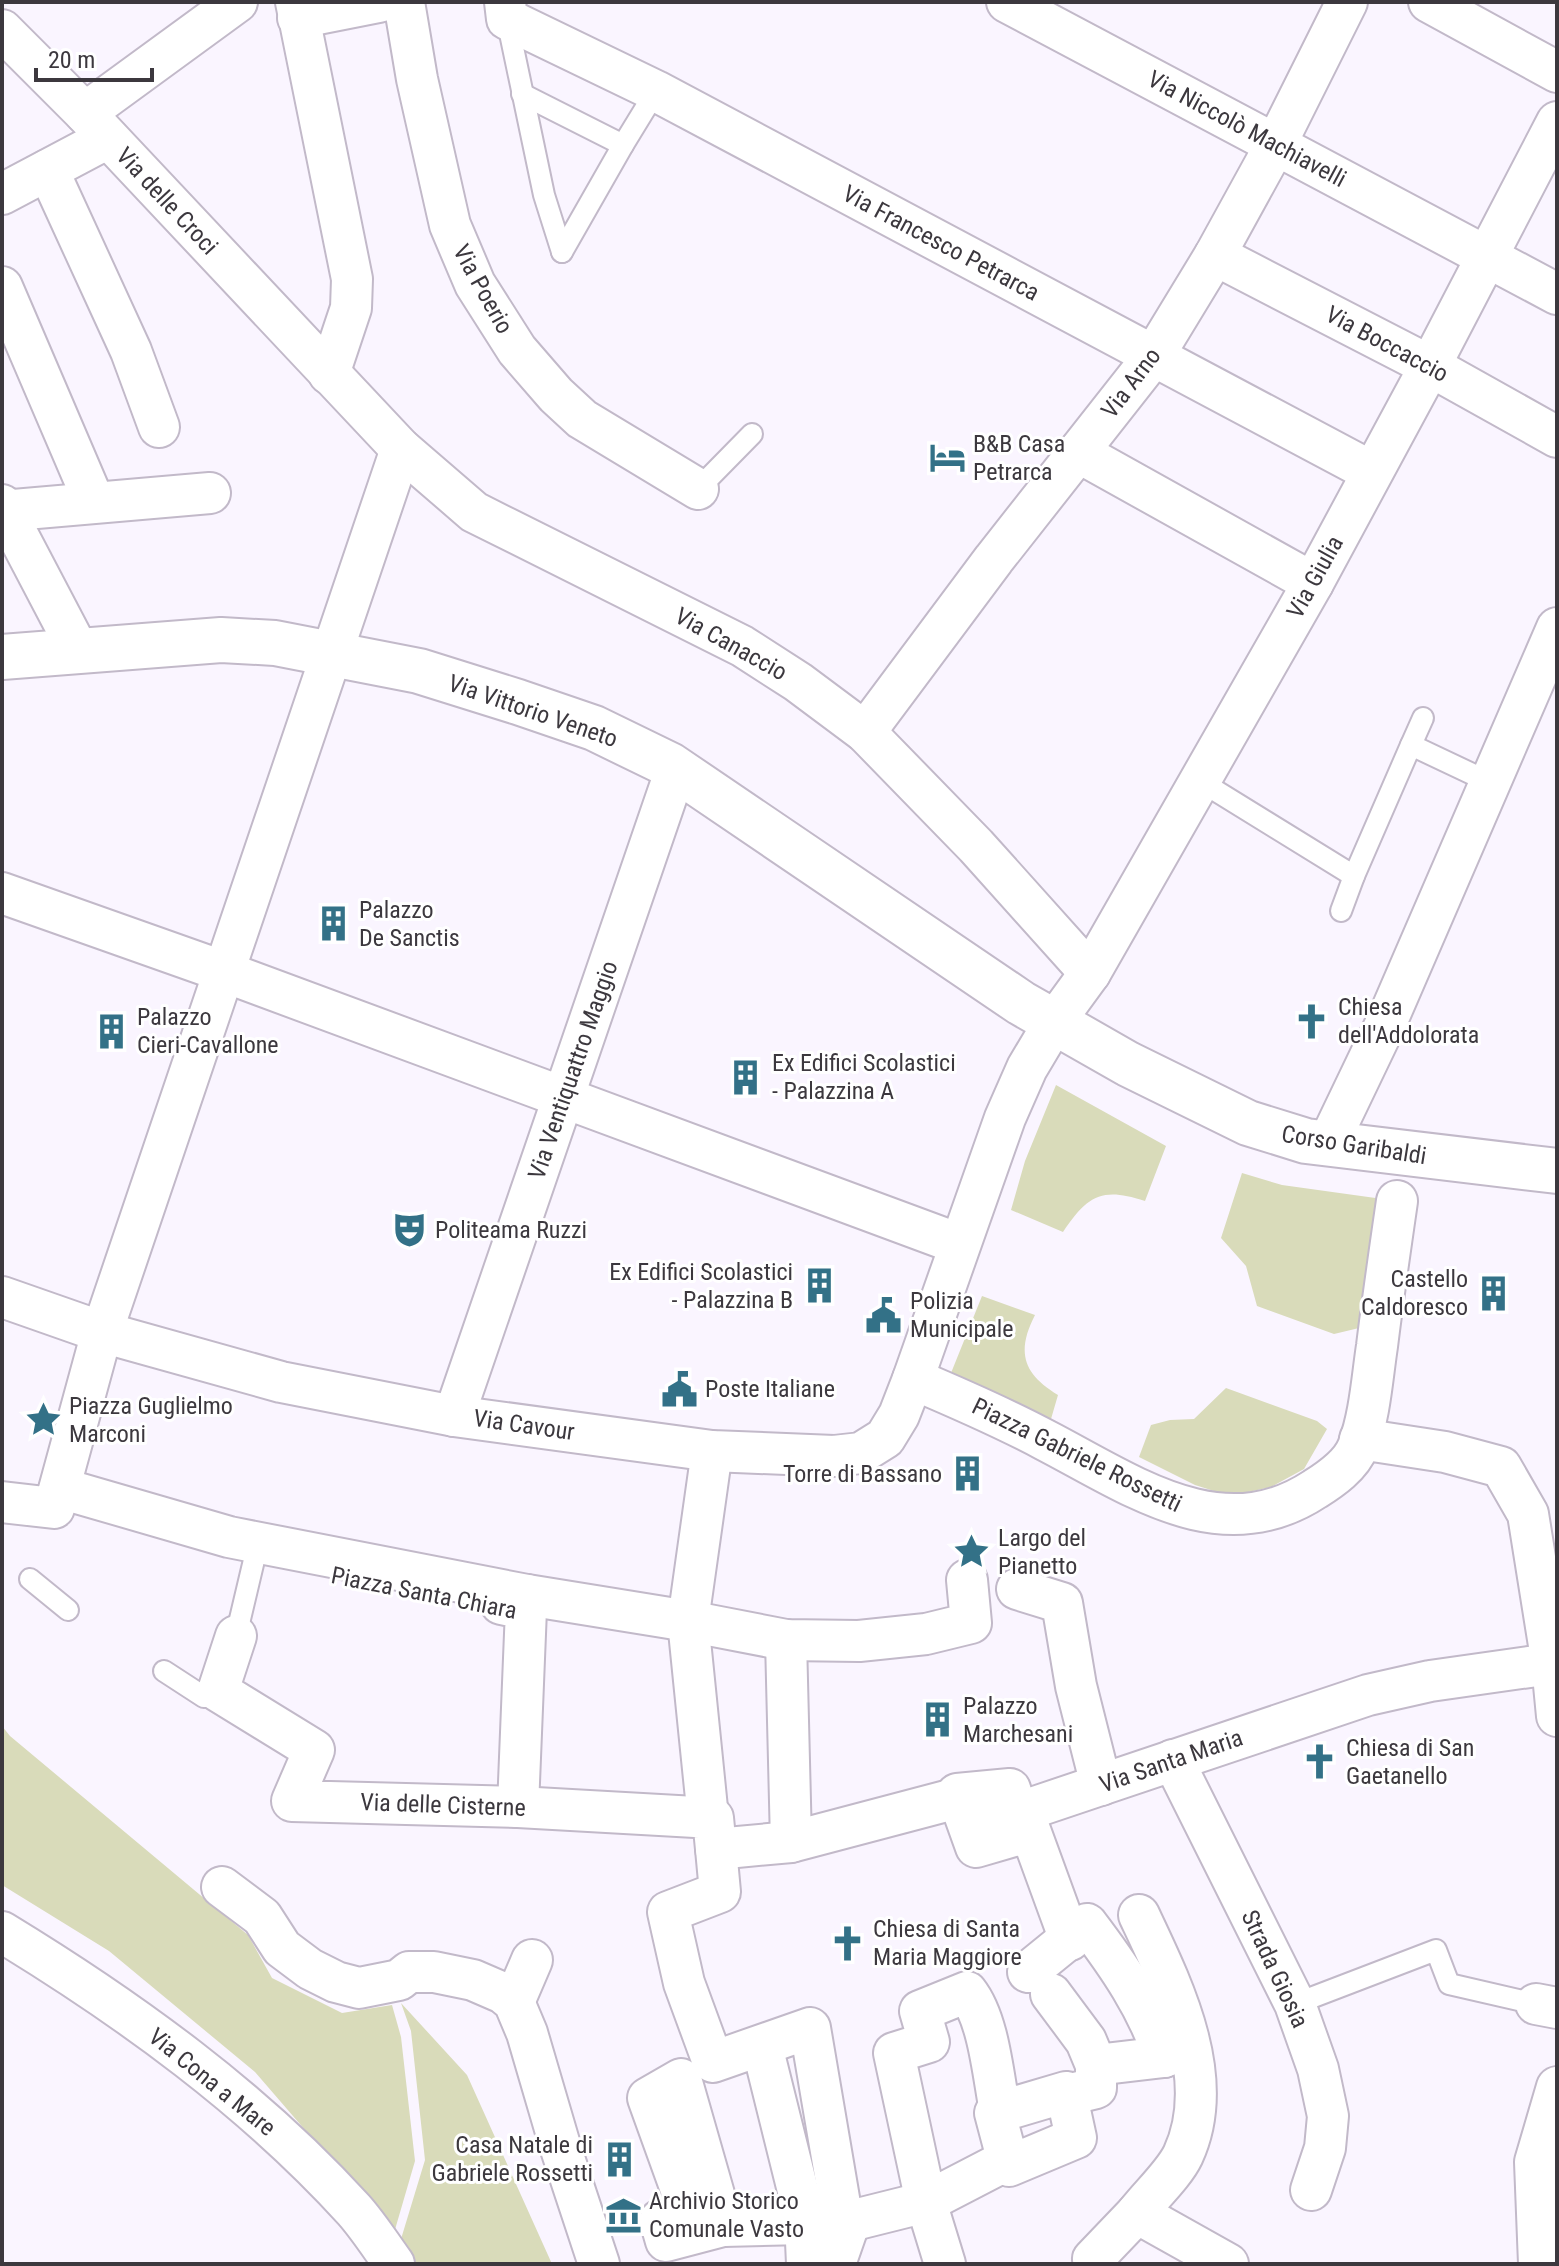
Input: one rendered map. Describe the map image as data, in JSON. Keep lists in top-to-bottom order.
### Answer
{
  "streets": {
    "street": [
      "Via Niccolò Machiavelli",
      "Via delle Croci",
      "Via Francesco Petrarca",
      "Via Poerio",
      "Via Boccaccio",
      "Via Arno",
      "Via Giulia",
      "Via Canaccio",
      "Via Vittorio Veneto",
      "Via Ventiquattro Maggio",
      "Corso Garibaldi",
      "Via Cavour",
      "Piazza Gabriele Rossetti",
      "Piazza Santa Chiara",
      "Via Santa Maria",
      "Via delle Cisterne",
      "Strada Giosia",
      "Via Cona a Mare"
    ]
  },
  "crossings": [
    ["Via Niccolò Machiavelli", "Via Arno"],
    ["Via Niccolò Machiavelli", "Via Giulia"],
    ["Via delle Croci", "Via Canaccio"],
    ["Via Francesco Petrarca", "Via Arno"],
    ["Via Francesco Petrarca", "Via Giulia"],
    ["Via Boccaccio", "Via Arno"],
    ["Via Boccaccio", "Via Giulia"],
    ["Via Arno", "Via Canaccio"],
    ["Via Giulia", "Via Canaccio"],
    ["Via Giulia", "Via Vittorio Veneto"],
    ["Via Vittorio Veneto", "Via Ventiquattro Maggio"],
    ["Via Vittorio Veneto", "Corso Garibaldi"],
    ["Via Ventiquattro Maggio", "Via Cavour"],
    ["Via Cavour", "Piazza Gabriele Rossetti"],
    ["Piazza Santa Chiara", "Via delle Cisterne"],
    ["Via Santa Maria", "Via delle Cisterne"],
    ["Via Santa Maria", "Strada Giosia"]
  ],
  "places": {
    "hotel": ["B&B Casa Petrarca"],
    "building": [
      "Palazzo De Sanctis",
      "Palazzo Cieri-Cavallone",
      "Ex Edifici Scolastici - Palazzina A",
      "Ex Edifici Scolastici - Palazzina B",
      "Castello Caldoresco",
      "Torre di Bassano",
      "Palazzo Marchesani",
      "Casa Natale di Gabriele Rossetti"
    ],
    "church": ["Chiesa dell'Addolorata", "Chiesa di San Gaetanello", "Chiesa di Santa Maria Maggiore"],
    "theatre": ["Politeama Ruzzi"],
    "public building": ["Polizia Municipale", "Poste Italiane"],
    "place": ["Piazza Guglielmo Marconi", "Largo del Pianetto"],
    "museum": ["Archivio Storico Comunale Vasto"]
  },
  "scale_bar": "20 m"
}
